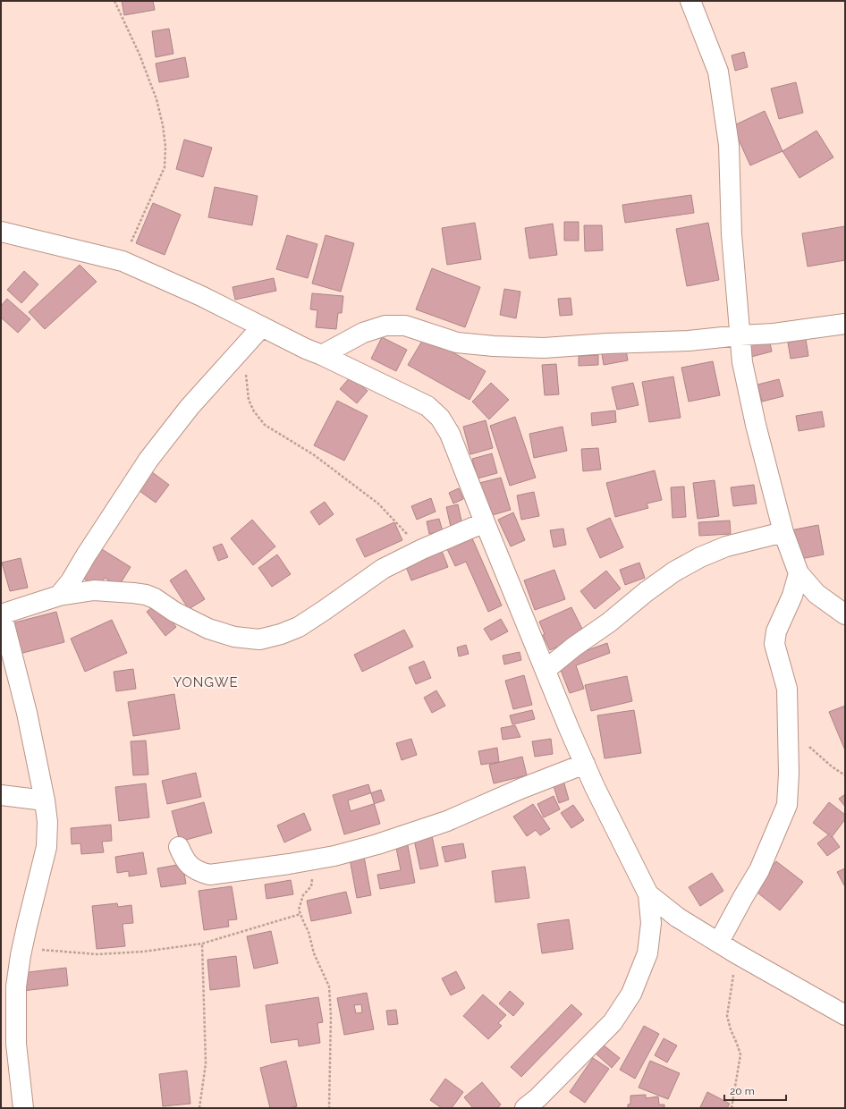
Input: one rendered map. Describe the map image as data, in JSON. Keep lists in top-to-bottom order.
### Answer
{
  "districts": ["YONGWE"],
  "scale_bar": "20 m"
}
